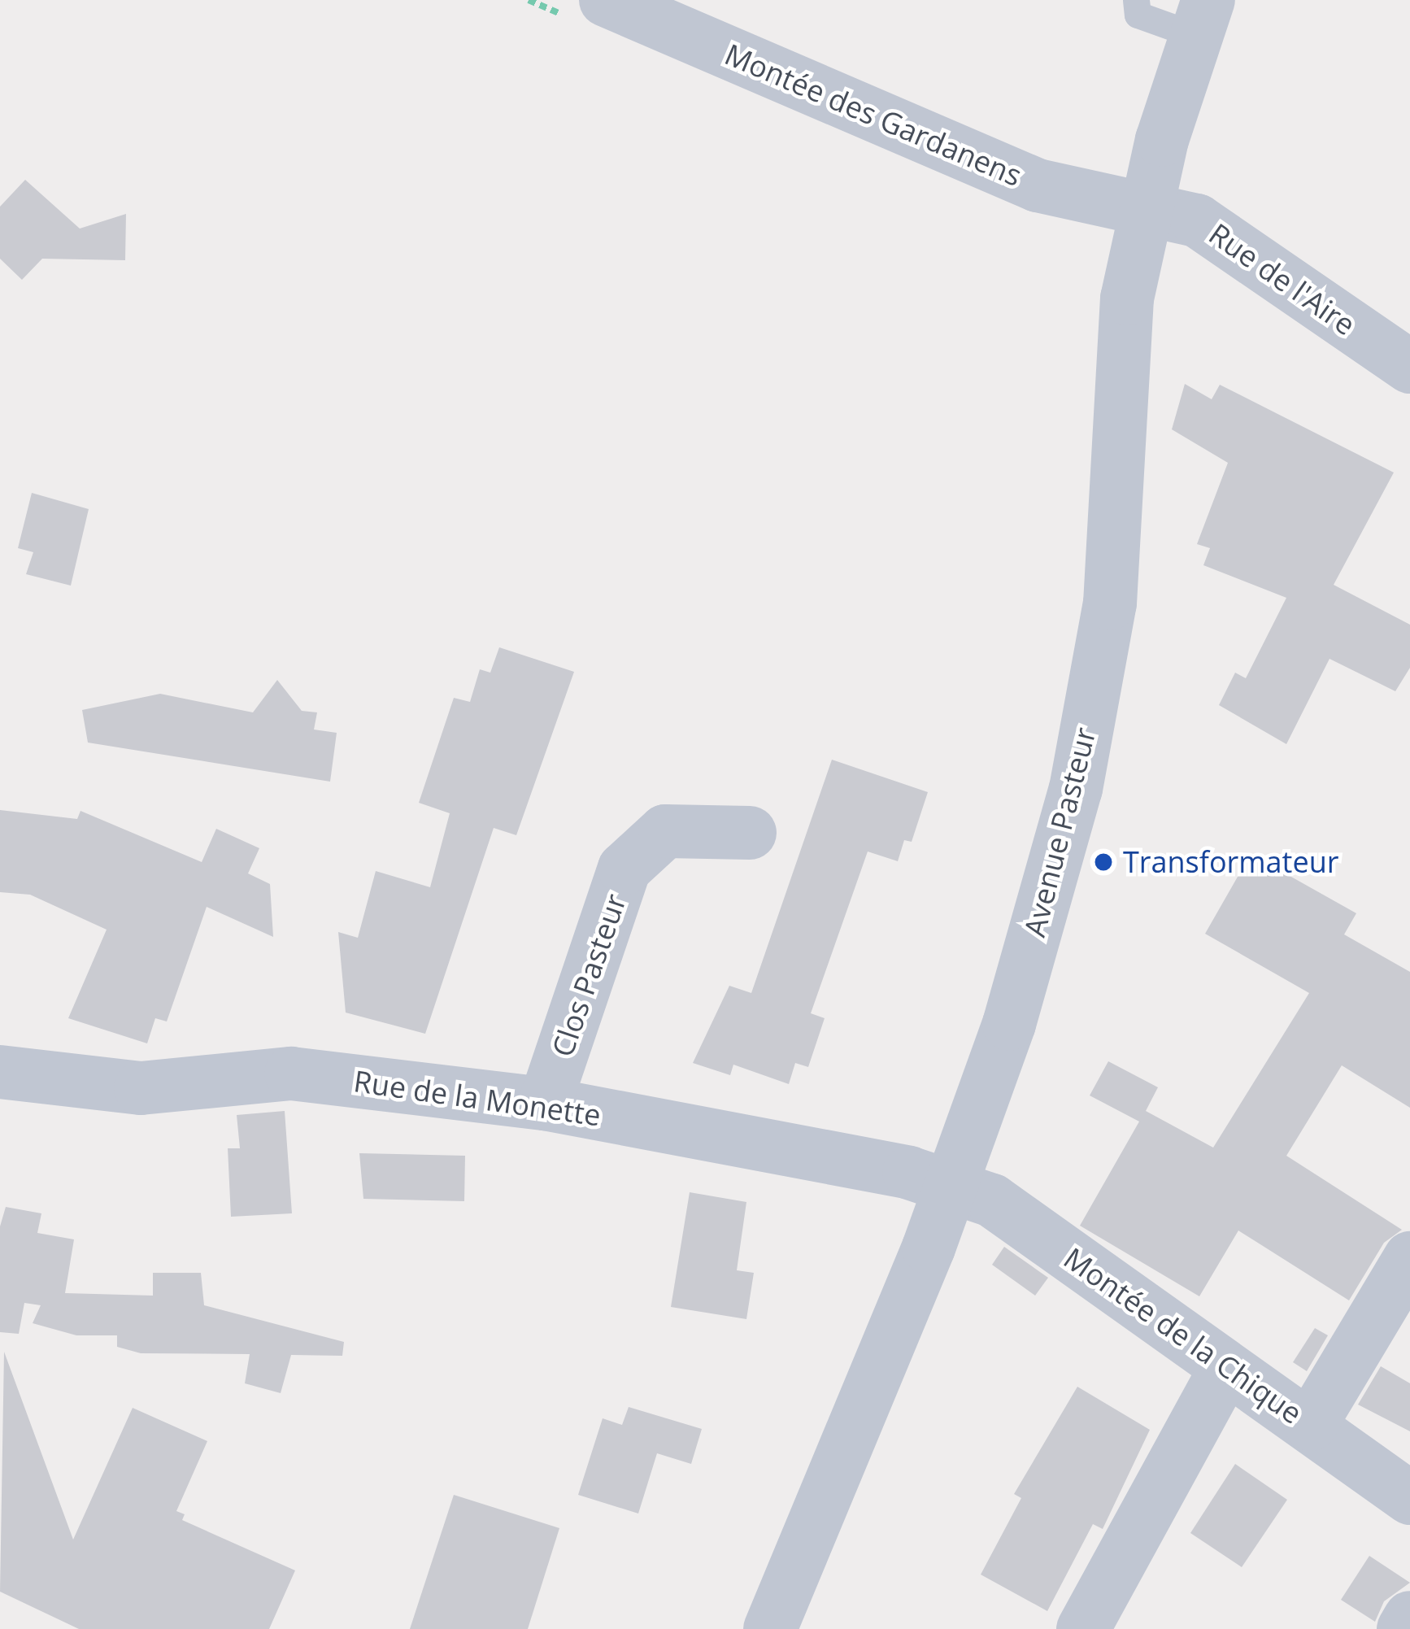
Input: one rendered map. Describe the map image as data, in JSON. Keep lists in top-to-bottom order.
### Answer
{
  "streets": {
    "street": [
      "Montée des Gardanens",
      "Rue de l'Aire",
      "Avenue Pasteur",
      "Clos Pasteur",
      "Rue de la Monette",
      "Montée de la Chique"
    ]
  },
  "crossings": [
    ["Montée des Gardanens", "Rue de l'Aire"],
    ["Montée des Gardanens", "Avenue Pasteur"],
    ["Rue de l'Aire", "Avenue Pasteur"],
    ["Avenue Pasteur", "Rue de la Monette"],
    ["Avenue Pasteur", "Montée de la Chique"],
    ["Clos Pasteur", "Rue de la Monette"],
    ["Rue de la Monette", "Montée de la Chique"]
  ],
  "places": ["Transformateur"]
}
